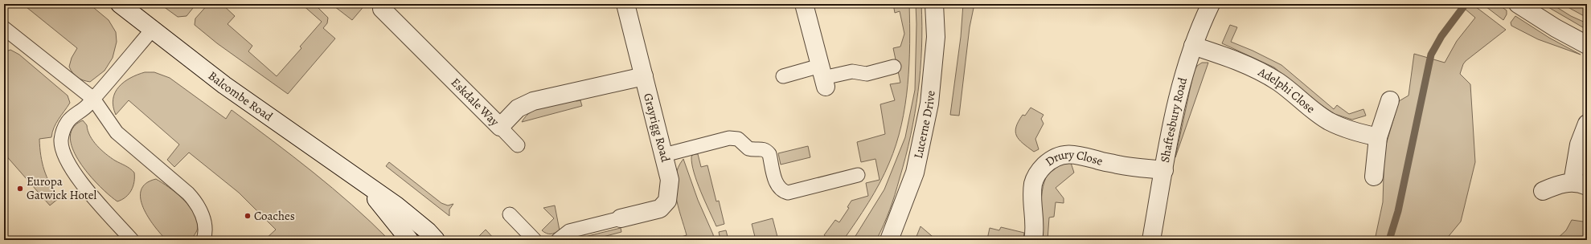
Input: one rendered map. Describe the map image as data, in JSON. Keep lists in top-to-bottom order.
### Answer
{
  "streets": {
    "street": [
      "Adelphi Close",
      "Balcombe Road",
      "Eskdale Way",
      "Shaftesbury Road",
      "Lucerne Drive",
      "Grayrigg Road",
      "Drury Close"
    ]
  },
  "crossings": [
    ["Adelphi Close", "Shaftesbury Road"],
    ["Eskdale Way", "Grayrigg Road"],
    ["Shaftesbury Road", "Drury Close"]
  ],
  "places": ["Europa Gatwick Hotel", "Coaches"]
}
